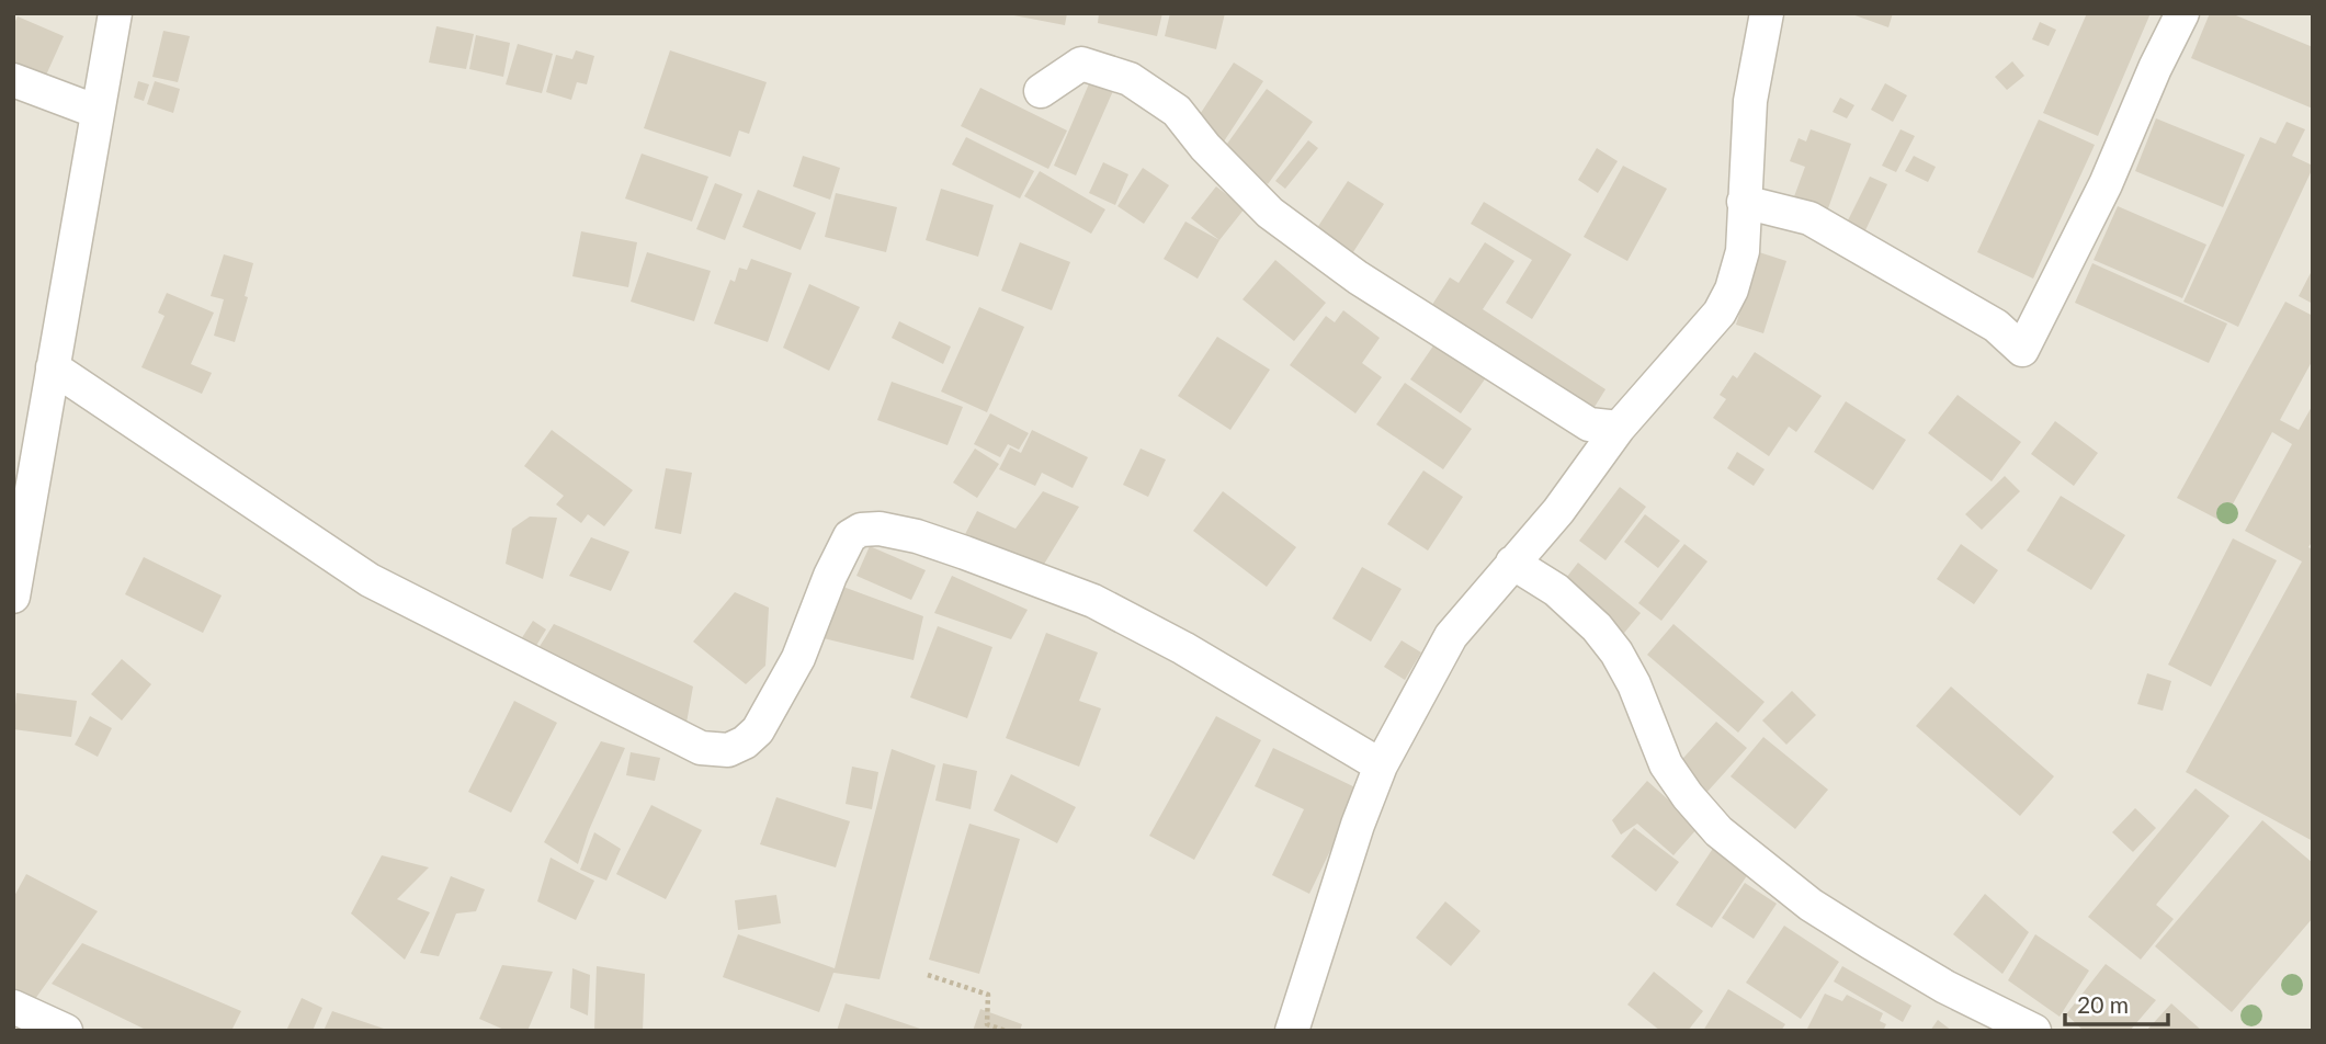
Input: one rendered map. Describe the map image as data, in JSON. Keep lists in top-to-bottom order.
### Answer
{
  "scale_bar": "20 m"
}
